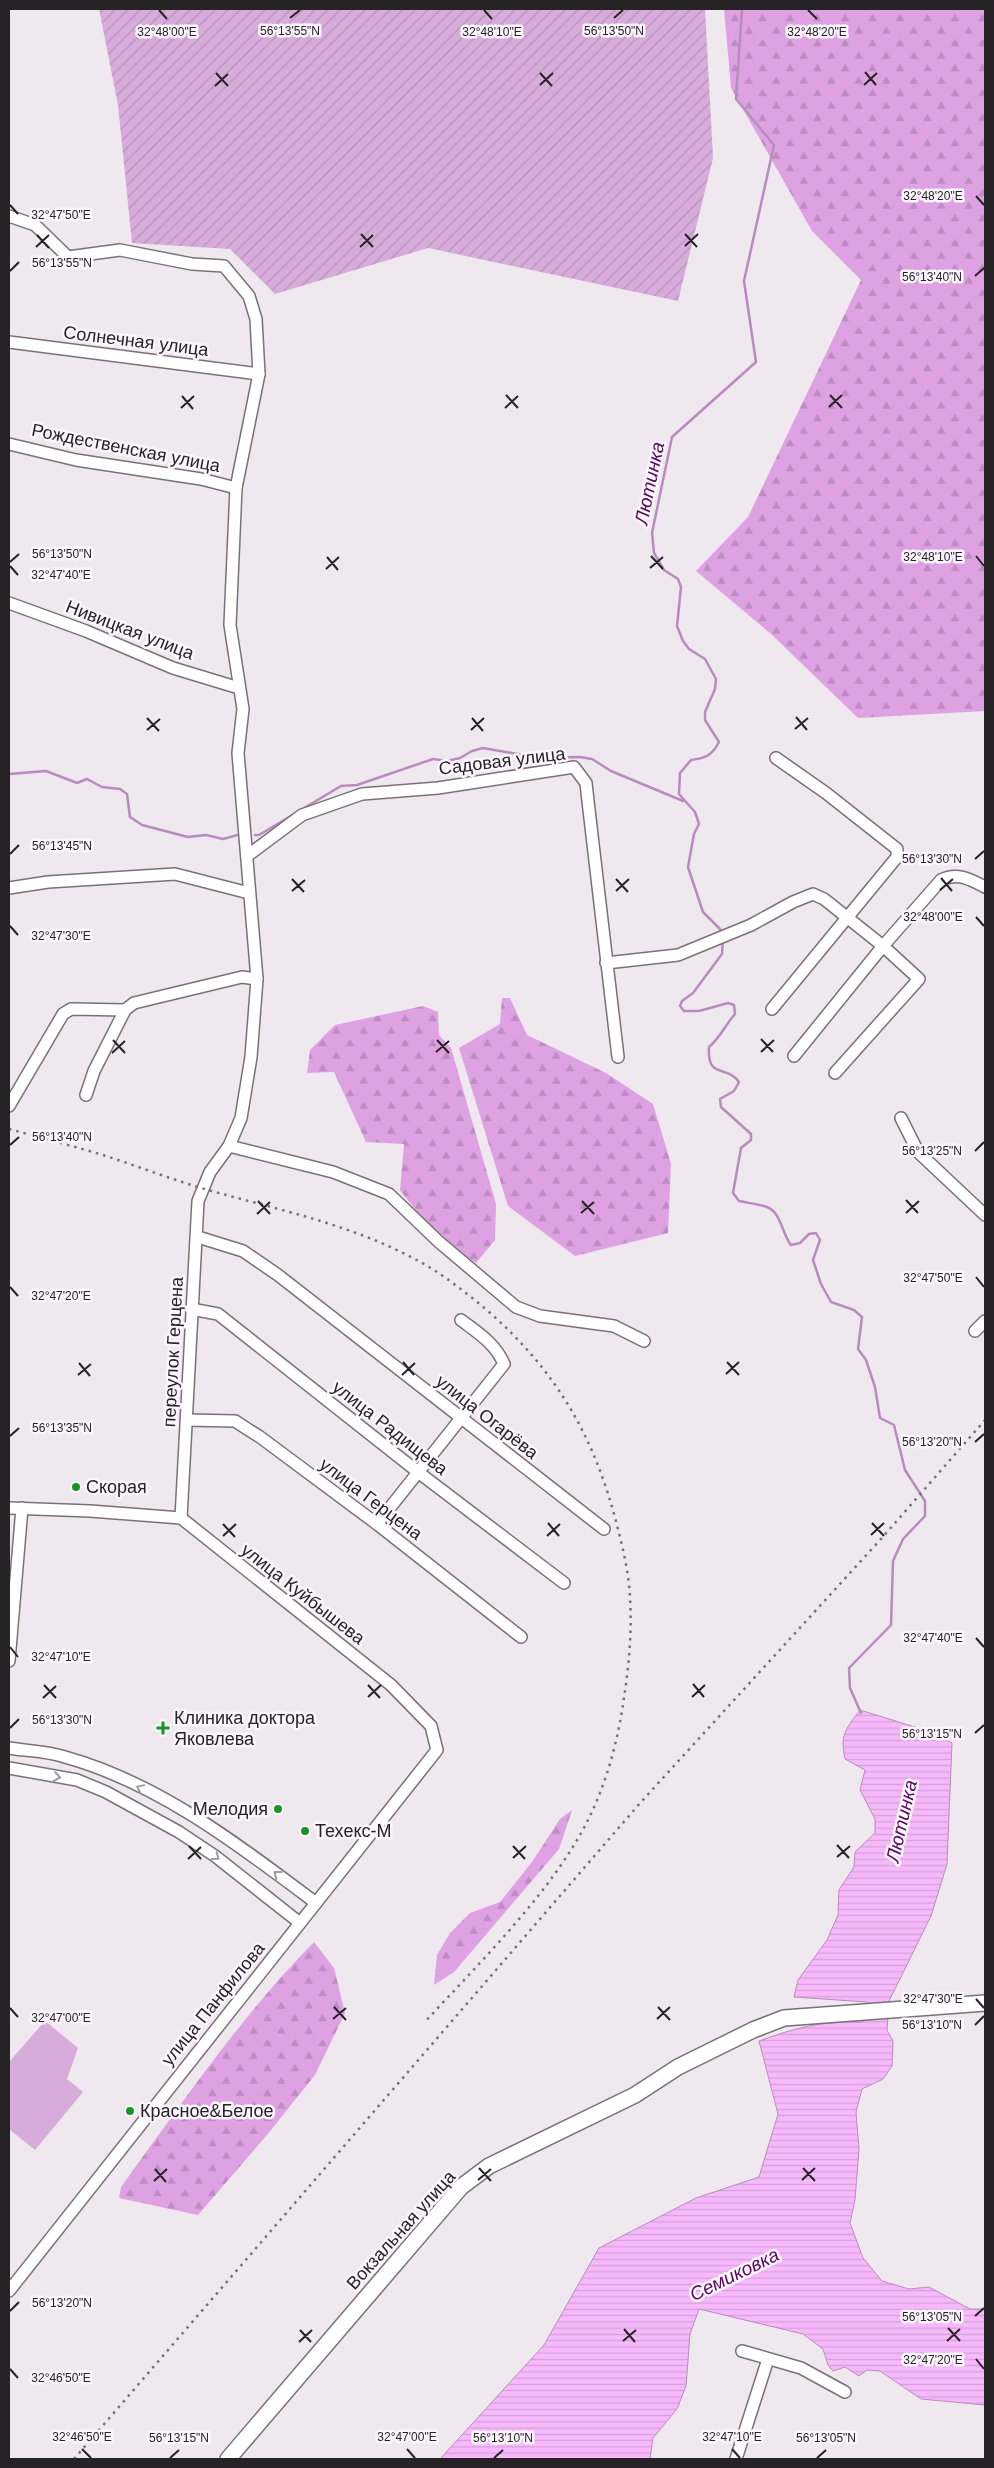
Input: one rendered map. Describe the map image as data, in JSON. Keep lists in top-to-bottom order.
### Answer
{
  "streets": {
    "main road": ["Вокзальная улица"],
    "street": [
      "Солнечная улица",
      "Рождественская улица",
      "Нивицкая улица",
      "Садовая улица",
      "переулок Герцена",
      "улица Огарёва",
      "улица Радищева",
      "улица Герцена",
      "улица Куйбышева",
      "улица Панфилова"
    ]
  },
  "crossings": [
    ["Солнечная улица", "переулок Герцена"],
    ["Рождественская улица", "переулок Герцена"],
    ["Нивицкая улица", "переулок Герцена"],
    ["Садовая улица", "переулок Герцена"],
    ["переулок Герцена", "улица Огарёва"],
    ["переулок Герцена", "улица Радищева"],
    ["переулок Герцена", "улица Герцена"],
    ["переулок Герцена", "улица Куйбышева"],
    ["улица Куйбышева", "улица Панфилова"]
  ],
  "water": ["Лютинка", "Семиковка"],
  "places": {
    "other": [
      "Скорая",
      "Мелодия",
      "Техекс-М",
      "Красное&Белое"
    ],
    "health": ["Клиника доктора Яковлева"]
  },
  "coordinates": [
    "56°13'55\"N",
    "56°13'50\"N",
    "32°48'10\"E",
    "32°48'00\"E",
    "32°48'20\"E",
    "32°47'50\"E",
    "56°13'40\"N",
    "32°47'40\"E",
    "56°13'45\"N",
    "56°13'30\"N",
    "32°47'30\"E",
    "56°13'25\"N",
    "32°47'20\"E",
    "56°13'35\"N",
    "56°13'20\"N",
    "32°47'10\"E",
    "56°13'15\"N",
    "32°47'00\"E",
    "56°13'10\"N",
    "56°13'05\"N",
    "32°46'50\"E"
  ]
}
